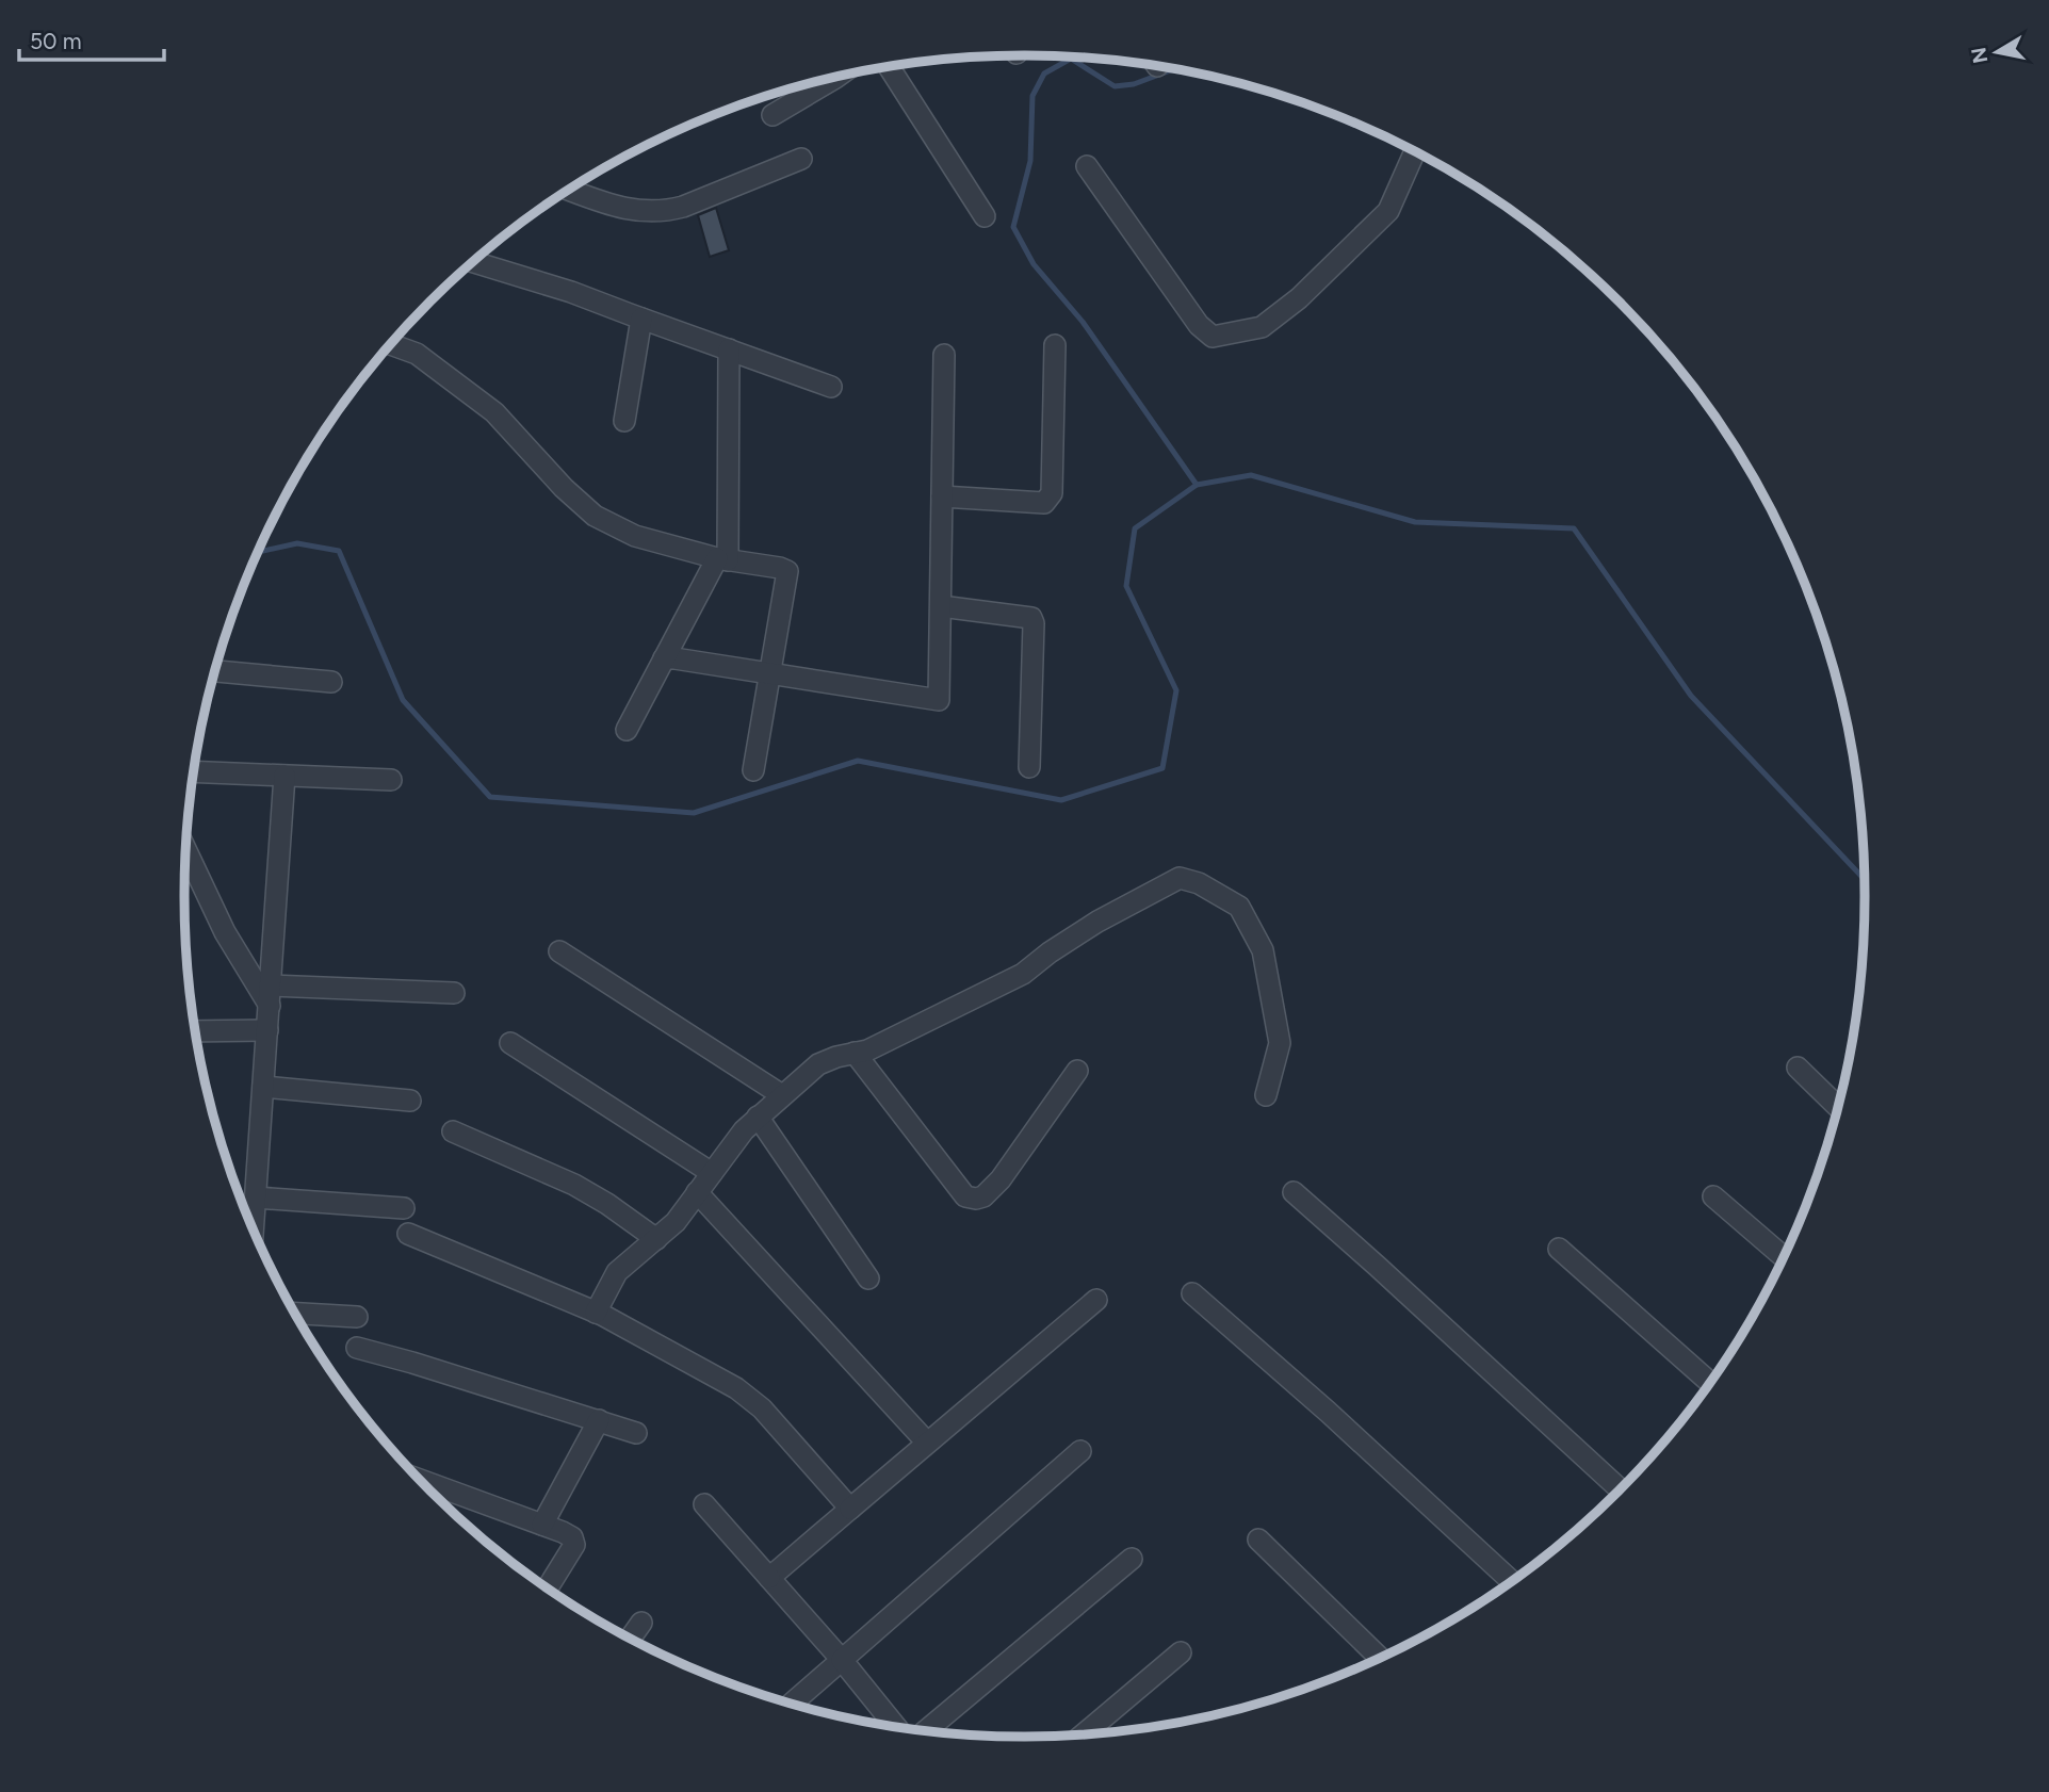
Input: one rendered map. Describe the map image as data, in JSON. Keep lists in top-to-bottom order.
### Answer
{
  "scale_bar": "50 m",
  "north": "left"
}
